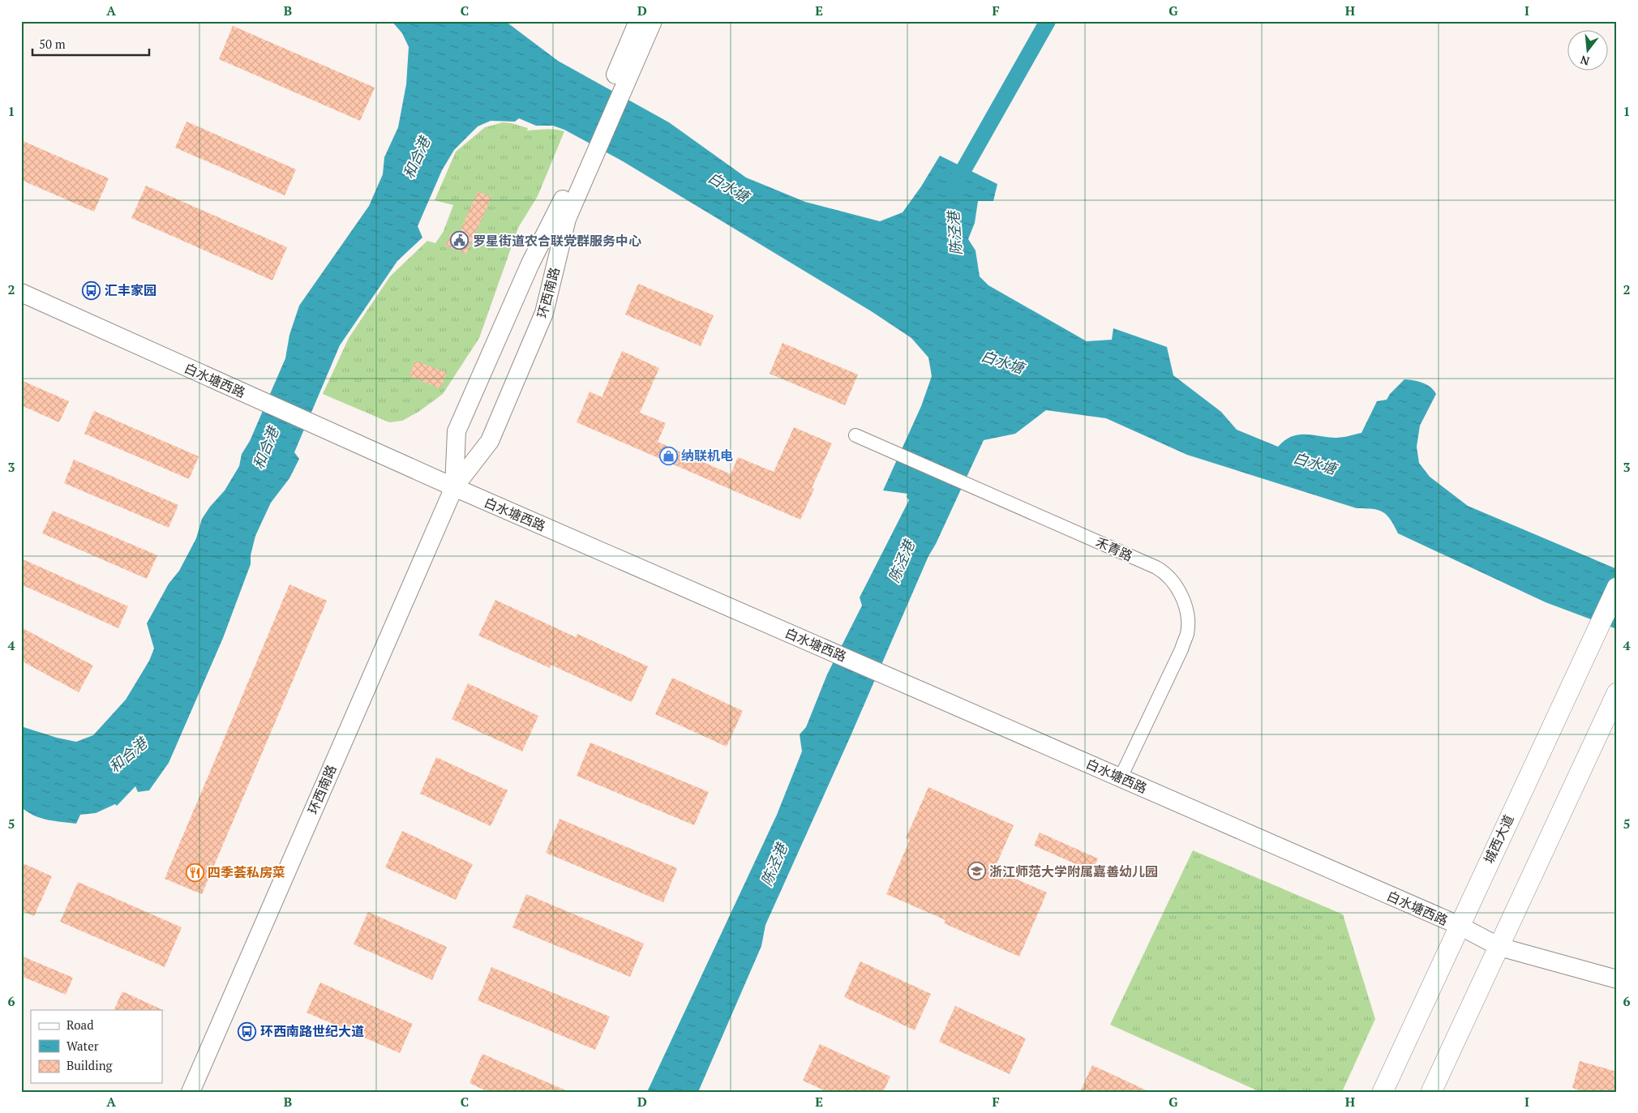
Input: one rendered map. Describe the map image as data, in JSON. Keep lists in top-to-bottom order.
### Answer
{
  "streets": {
    "main road": ["城西大道"],
    "street": ["环西南路", "白水塘西路", "禾青路"]
  },
  "crossings": [
    ["环西南路", "白水塘西路"],
    ["白水塘西路", "禾青路"],
    ["白水塘西路", "城西大道"]
  ],
  "water": ["和合港", "白水塘", "陈泾港"],
  "places": {
    "public building": ["罗星街道农合联党群服务中心"],
    "bus stop": ["汇丰家园", "环西南路世纪大道"],
    "shop": ["纳联机电"],
    "school or university": ["浙江师范大学附属嘉善幼儿园"],
    "restaurant": ["四季荟私房菜"]
  },
  "legend": ["Road", "Water", "Building"],
  "scale_bar": "50 m",
  "north": "bottom",
  "grid": {
    "columns": [
      "A",
      "B",
      "C",
      "D",
      "E",
      "F",
      "G",
      "H",
      "I"
    ],
    "rows": [
      "1",
      "2",
      "3",
      "4",
      "5",
      "6"
    ]
  }
}
